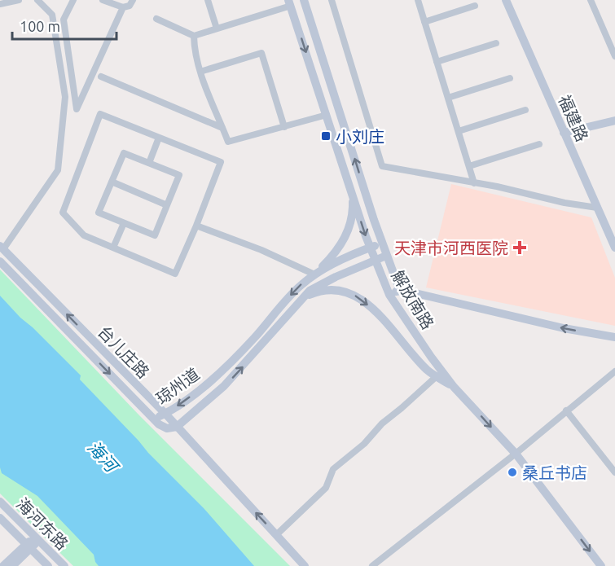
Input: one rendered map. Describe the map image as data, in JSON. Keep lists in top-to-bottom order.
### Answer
{
  "streets": {
    "street": [
      "福建路",
      "解放南路",
      "台儿庄路",
      "琼州道",
      "海河东路"
    ]
  },
  "crossings": [
    ["解放南路", "琼州道"],
    ["台儿庄路", "琼州道"]
  ],
  "water": ["海河"],
  "places": {
    "transit": ["小刘庄"],
    "health": ["天津市河西医院"],
    "other": ["桑丘书店"]
  },
  "scale_bar": "100 m"
}
